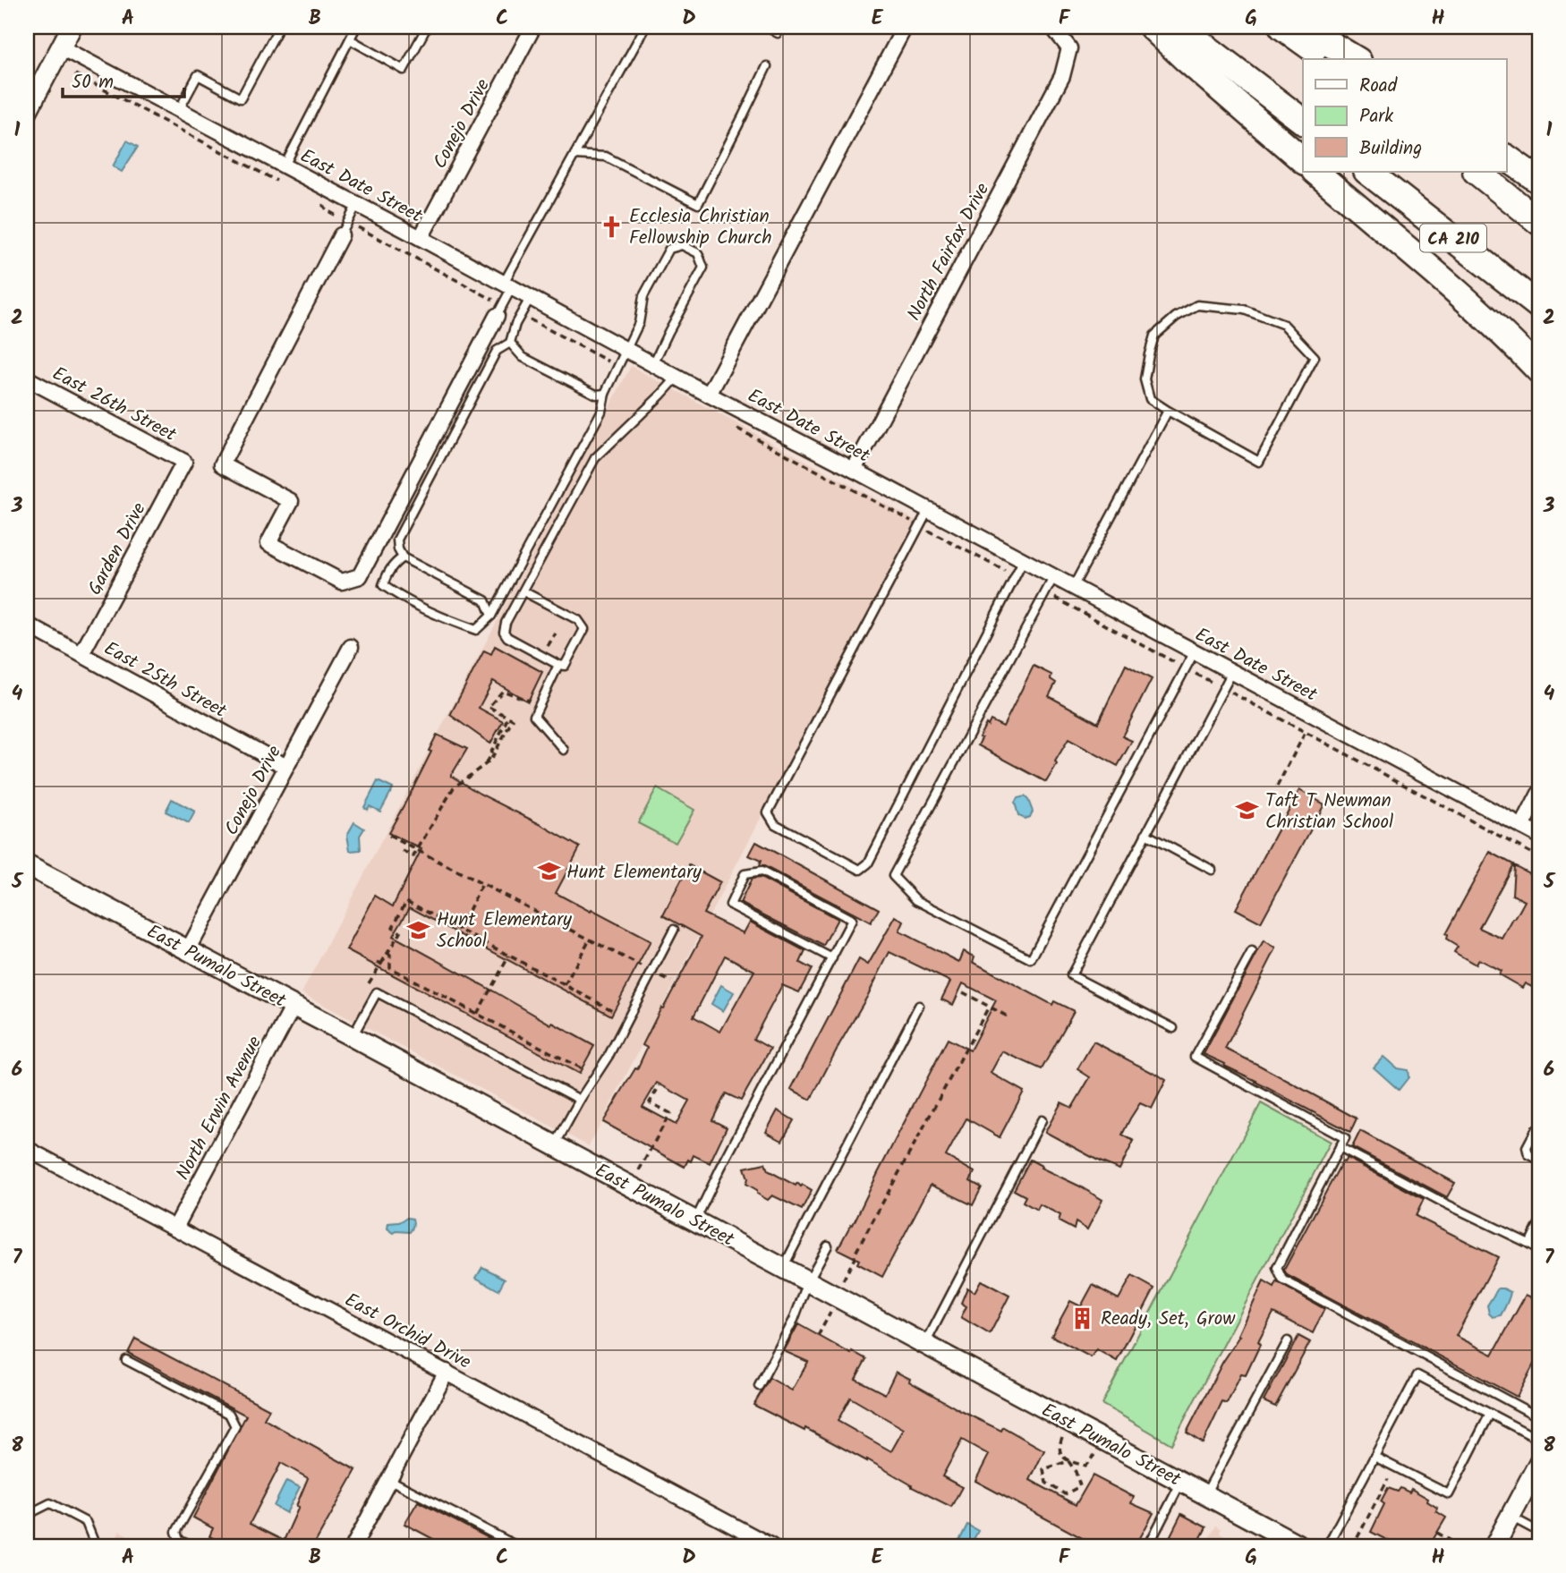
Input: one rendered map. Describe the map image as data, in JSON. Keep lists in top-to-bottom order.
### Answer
{
  "streets": {
    "highway": ["CA 210"],
    "street": [
      "Conejo Drive",
      "East Date Street",
      "North Fairfax Drive",
      "East 26th Street",
      "Garden Drive",
      "East 25th Street",
      "East Pumalo Street",
      "North Erwin Avenue",
      "East Orchid Drive"
    ]
  },
  "crossings": [
    ["Conejo Drive", "East Date Street"],
    ["Conejo Drive", "East 25th Street"],
    ["Conejo Drive", "East Pumalo Street"],
    ["East Date Street", "North Fairfax Drive"],
    ["East 26th Street", "Garden Drive"],
    ["Garden Drive", "East 25th Street"],
    ["East Pumalo Street", "North Erwin Avenue"],
    ["North Erwin Avenue", "East Orchid Drive"]
  ],
  "places": {
    "church": ["Ecclesia Christian Fellowship Church"],
    "school or university": ["Taft T Newman Christian School", "Hunt Elementary", "Hunt Elementary School"],
    "building": ["Ready, Set, Grow"]
  },
  "legend": ["Road", "Park", "Building"],
  "scale_bar": "50 m",
  "grid": {
    "columns": [
      "A",
      "B",
      "C",
      "D",
      "E",
      "F",
      "G",
      "H"
    ],
    "rows": [
      "1",
      "2",
      "3",
      "4",
      "5",
      "6",
      "7",
      "8"
    ]
  }
}
